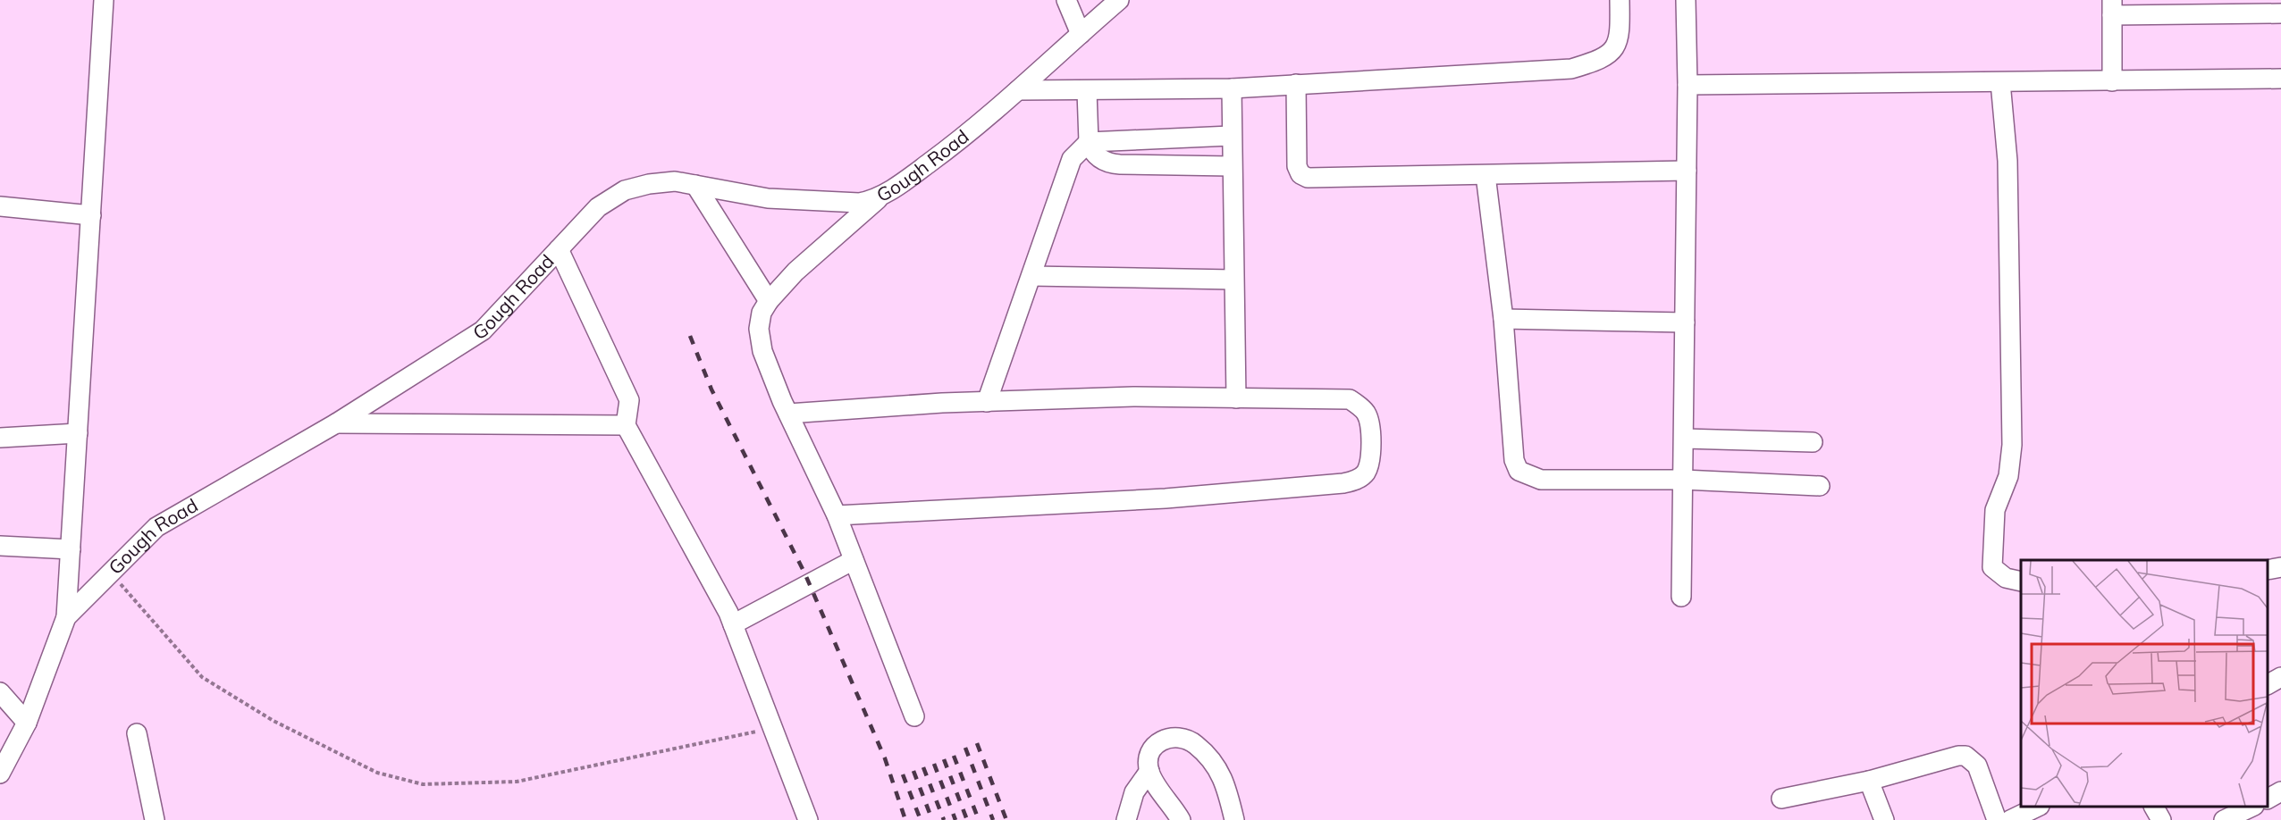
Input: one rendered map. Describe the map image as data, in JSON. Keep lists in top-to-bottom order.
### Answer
{
  "streets": {
    "street": ["Gough Road"]
  }
}
